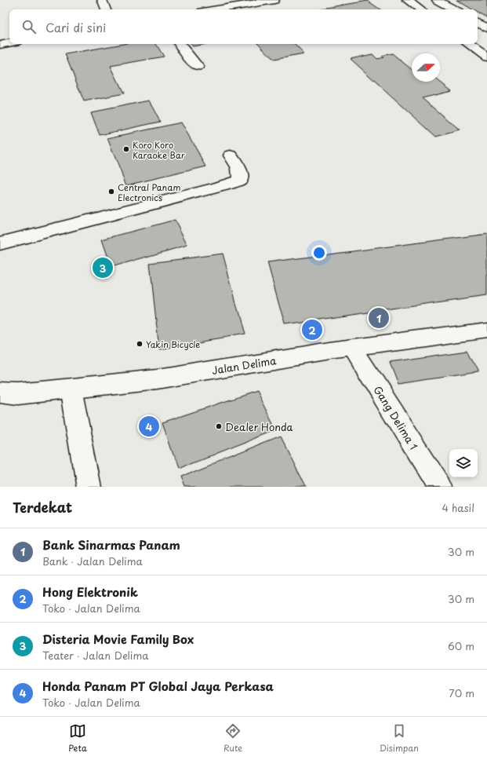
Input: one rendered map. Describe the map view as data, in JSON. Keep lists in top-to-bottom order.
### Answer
{
  "streets": {
    "street": ["Jalan Delima", "Gang Delima 1"]
  },
  "crossings": [
    ["Jalan Delima", "Gang Delima 1"]
  ],
  "places": [
    "Koro Koro Karaoke Bar",
    "Central Panam Electronics",
    "Yakin Bicycle",
    "Dealer Honda"
  ],
  "north": "right",
  "page": {
    "search": "Cari di sini",
    "pins": [
      "3",
      "1",
      "2",
      "4"
    ],
    "heading": ["Terdekat", "4 hasil"],
    "list": [
      {
        "mark": "1",
        "name": "Bank Sinarmas Panam",
        "note": "Bank · Jalan Delima",
        "value": "30 m"
      },
      {
        "mark": "2",
        "name": "Hong Elektronik",
        "note": "Toko · Jalan Delima",
        "value": "30 m"
      },
      {
        "mark": "3",
        "name": "Disteria Movie Family Box",
        "note": "Teater · Jalan Delima",
        "value": "60 m"
      },
      {
        "mark": "4",
        "name": "Honda Panam PT Global Jaya Perkasa",
        "note": "Toko · Jalan Delima",
        "value": "70 m"
      }
    ],
    "nav": ["Peta", "Rute", "Disimpan"]
  }
}
